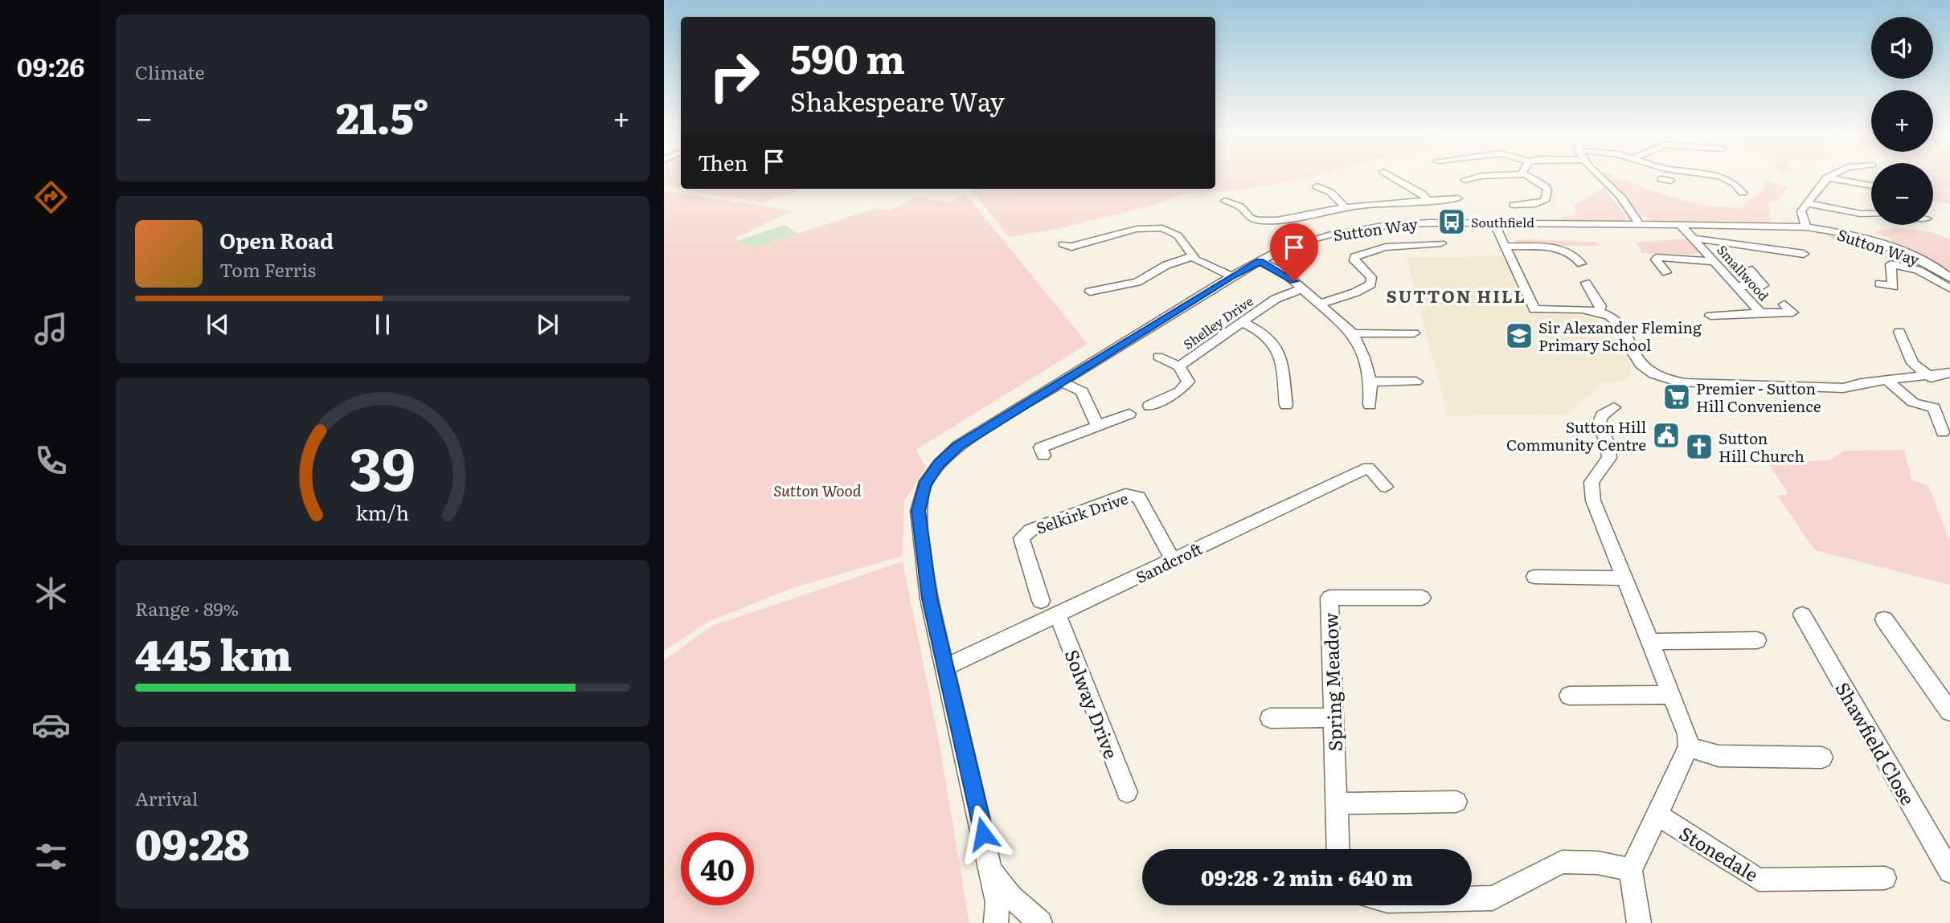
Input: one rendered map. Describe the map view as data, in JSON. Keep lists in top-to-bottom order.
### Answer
{
  "streets": {
    "street": [
      "Sutton Way",
      "Smallwood",
      "Shelley Drive",
      "Selkirk Drive",
      "Sandcroft",
      "Spring Meadow",
      "Solway Drive",
      "Shawfield Close",
      "Stonedale"
    ]
  },
  "crossings": [
    ["Sutton Way", "Smallwood"],
    ["Sutton Way", "Sandcroft"],
    ["Selkirk Drive", "Sandcroft"],
    ["Sandcroft", "Solway Drive"]
  ],
  "districts": ["SUTTON HILL"],
  "parks": ["Sutton Wood"],
  "places": {
    "bus stop": ["Southfield"],
    "school or university": ["Sir Alexander Fleming Primary School"],
    "supermarket": ["Premier - Sutton Hill Convenience"],
    "public building": ["Sutton Hill Community Centre"],
    "church": ["Sutton Hill Church"]
  },
  "page": {
    "tabs": "09:26",
    "tile": [
      "Climate",
      ["Range · 89%", "445 km"],
      ["Arrival", "09:28"]
    ],
    "map_buttons": ["+", "−"],
    "turn": ["590 m", "Shakespeare Way"],
    "heat": ["−", "21.5°", "+"],
    "then": "Then",
    "song": ["Open Road", "Tom Ferris"],
    "limit": "40",
    "trip": "09:28 · 2 min · 640 m",
    "gauge": ["39", "km/h"]
  }
}
